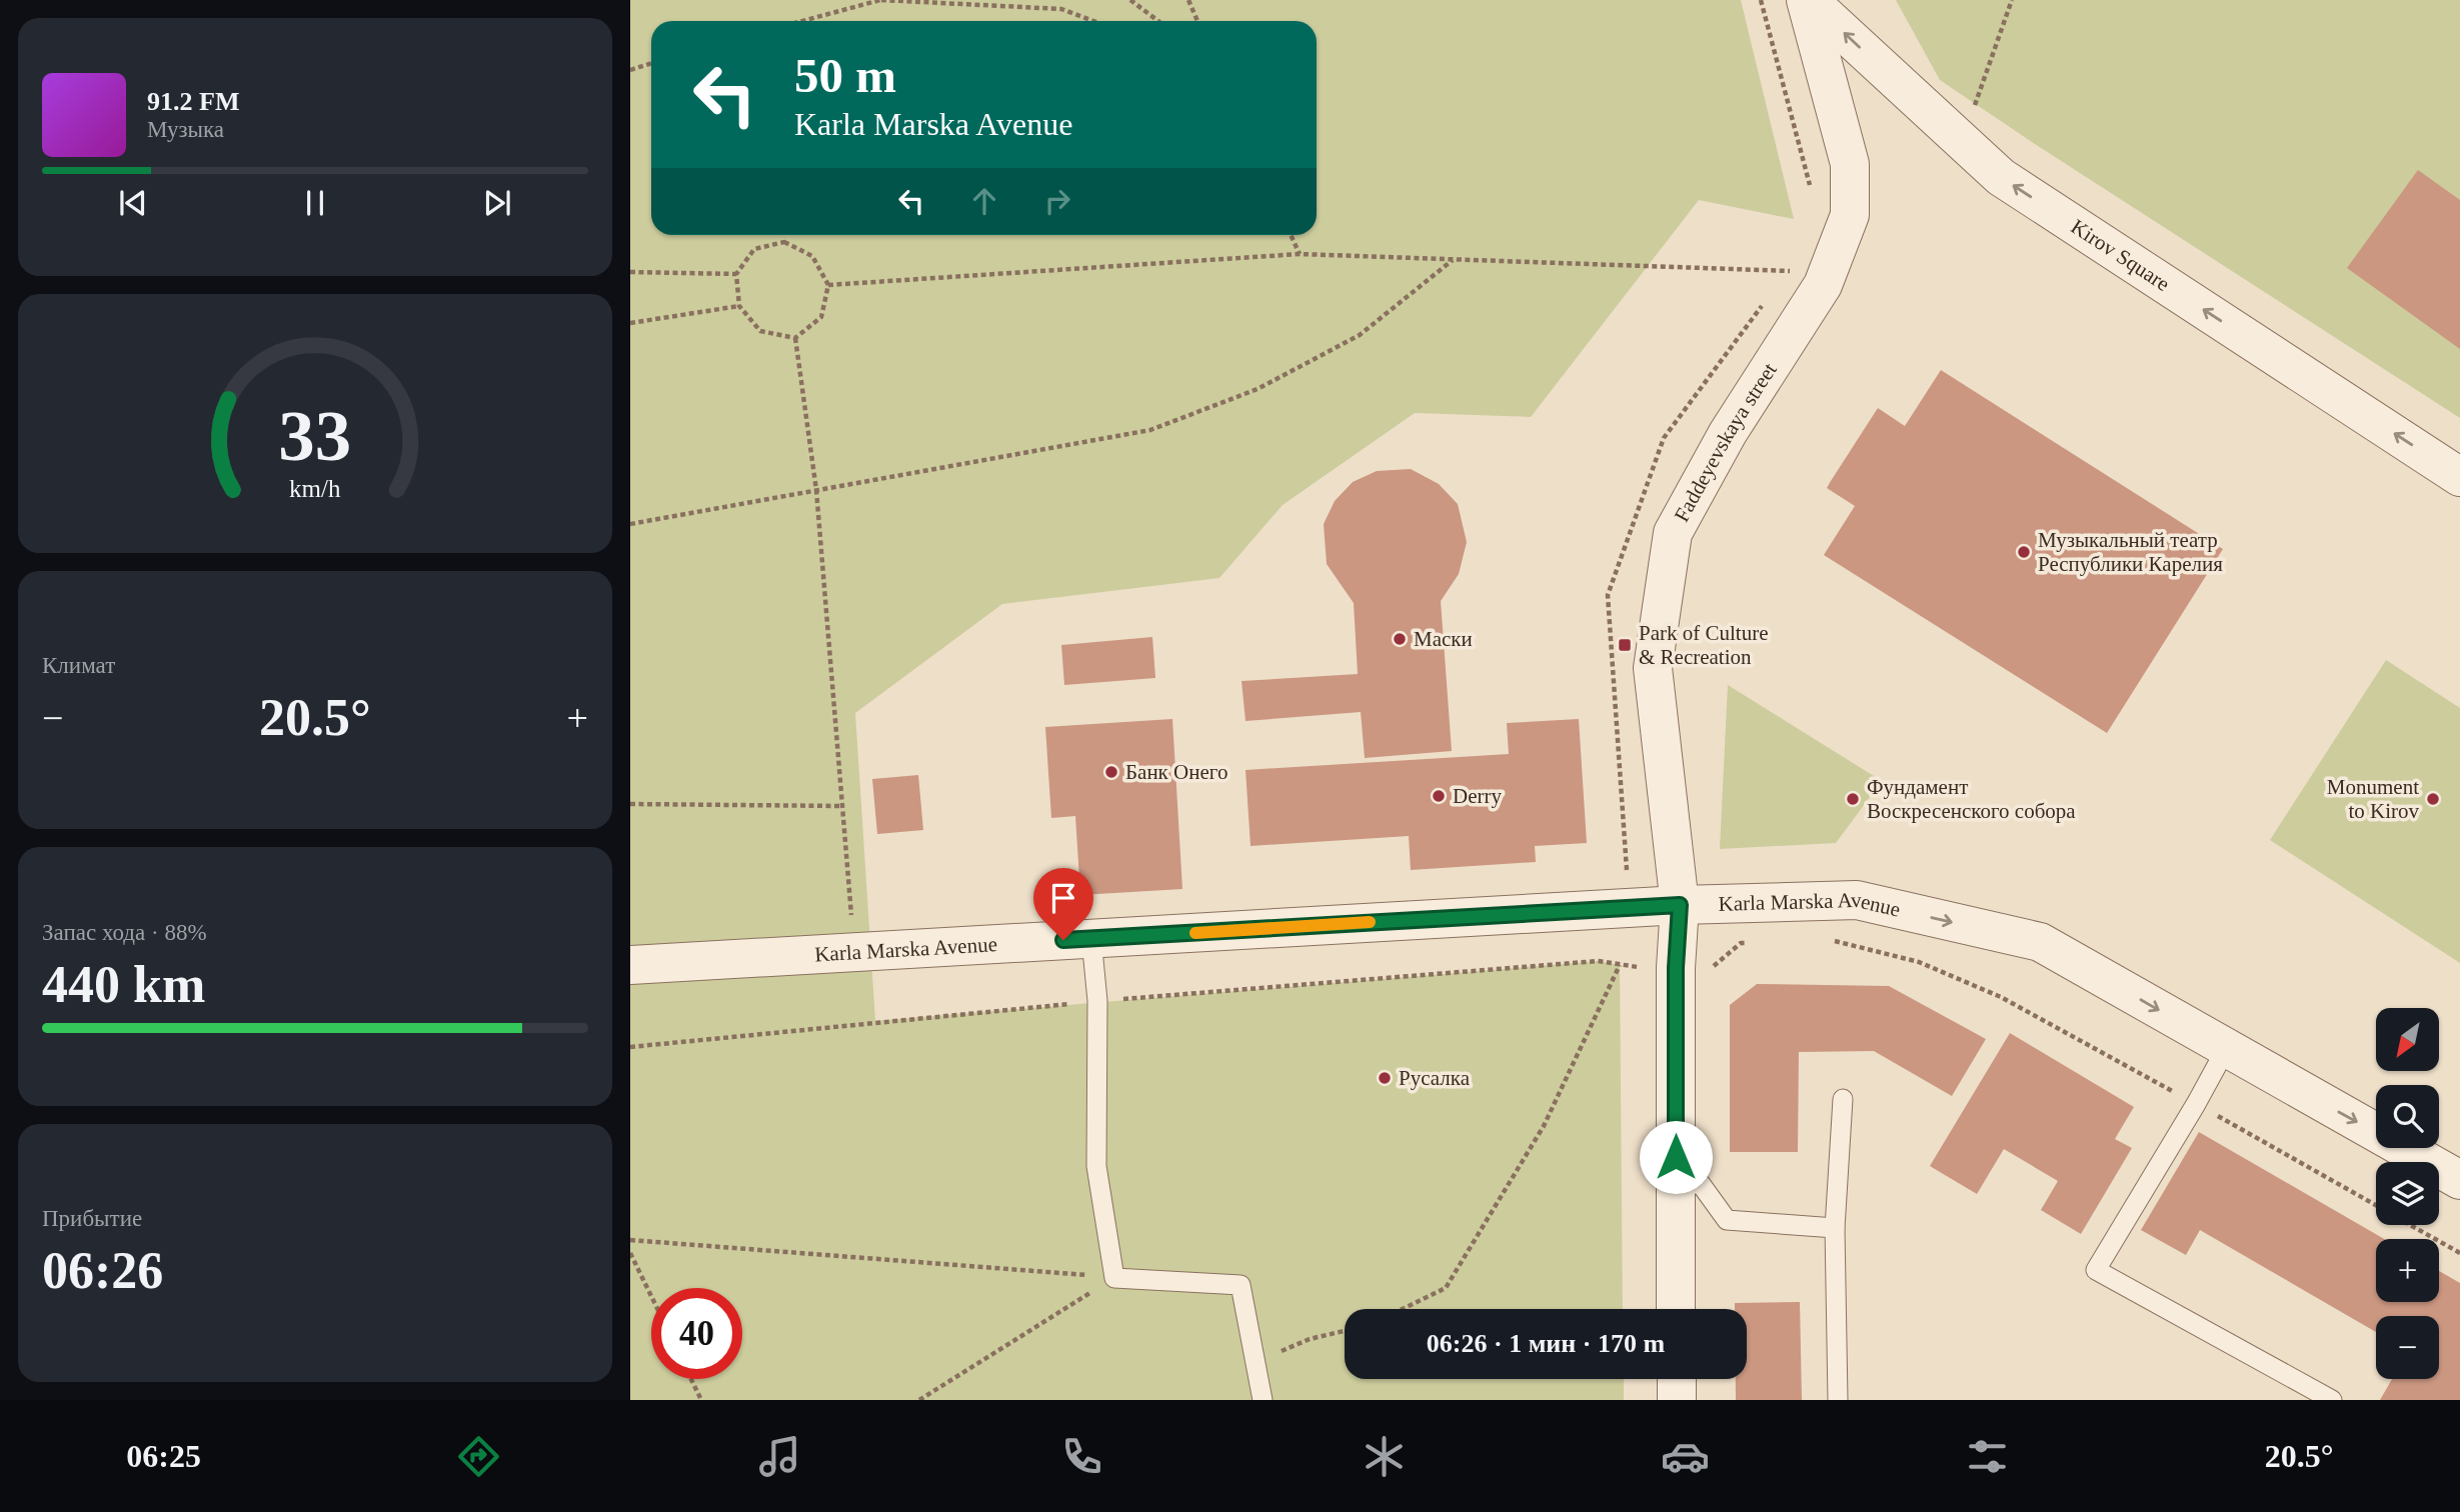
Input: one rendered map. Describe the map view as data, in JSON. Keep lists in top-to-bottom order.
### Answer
{
  "streets": {
    "street": ["Kirov Square", "Faddeyevskaya street", "Karla Marska Avenue"]
  },
  "crossings": [
    ["Kirov Square", "Faddeyevskaya street"],
    ["Faddeyevskaya street", "Karla Marska Avenue"]
  ],
  "one_way": ["Kirov Square", "Karla Marska Avenue"],
  "places": {
    "other": [
      "Музыкальный театр Республики Карелия",
      "Маски",
      "Банк Онего",
      "Derry",
      "Фундамент Воскресенского собора",
      "Monument to Kirov",
      "Русалка"
    ],
    "transit": ["Park of Culture & Recreation"]
  },
  "north": "bottom left",
  "page": {
    "turn": ["50 m", "Karla Marska Avenue"],
    "song": ["91.2 FM", "Музыка"],
    "tile": [
      "Климат",
      ["Запас хода · 88%", "440 km"],
      ["Прибытие", "06:26"]
    ],
    "heat": ["−", "20.5°", "+"],
    "map_buttons": ["+", "−"],
    "limit": "40",
    "trip": "06:26 · 1 мин · 170 m",
    "tabs": ["06:25", "20.5°"],
    "gauge": ["33", "km/h"]
  }
}
